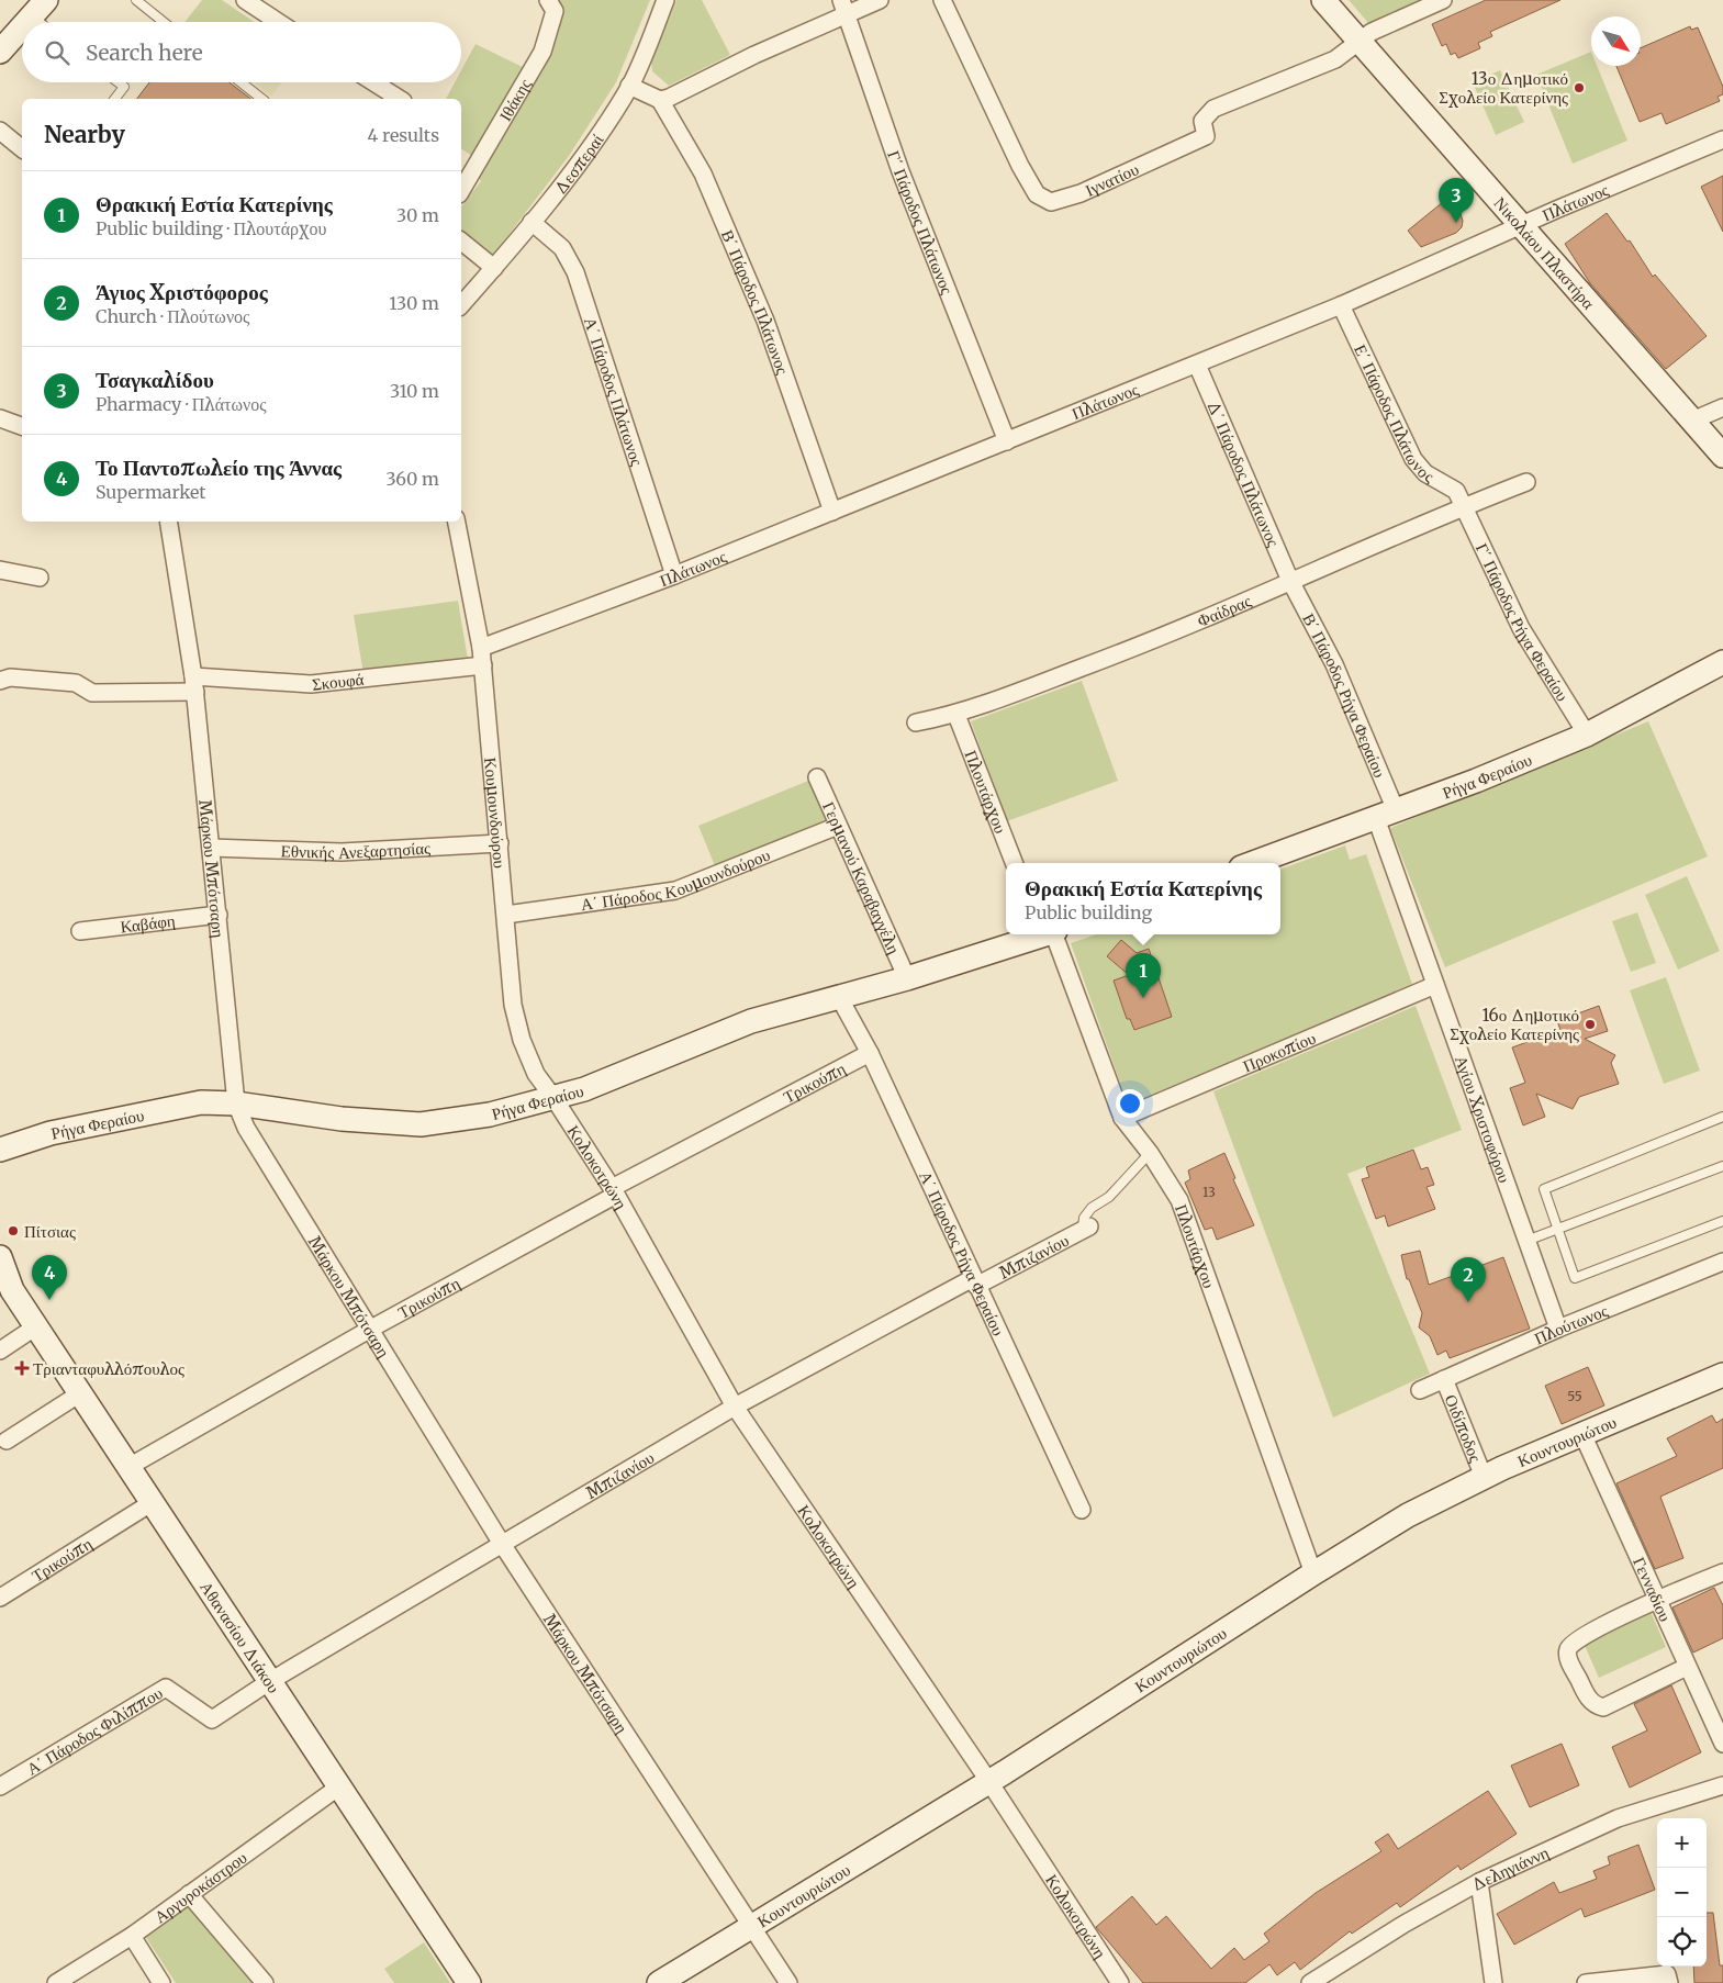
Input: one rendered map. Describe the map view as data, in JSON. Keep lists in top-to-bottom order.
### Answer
{
  "streets": {
    "street": [
      "Ιθάκης",
      "Δεσπεραί",
      "Ιγνατίου",
      "Πλάτωνος",
      "Γ΄ Πάροδος Πλάτωνος",
      "Νικολάου Πλαστήρα",
      "Β΄ Πάροδος Πλάτωνος",
      "Α΄ Πάροδος Πλάτωνος",
      "Ε΄ Πάροδος Πλάτωνος",
      "Δ΄ Πάροδος Πλάτωνος",
      "Φαίδρας",
      "Γ΄ Πάροδος Ρήγα Φεραίου",
      "Σκουφά",
      "Β΄ Πάροδος Ρήγα Φεραίου",
      "Ρήγα Φεραίου",
      "Πλουτάρχου",
      "Κουμουνδούρου",
      "Εθνικής Ανεξαρτησίας",
      "Μάρκου Μπότσαρη",
      "Α΄ Πάροδος Κουμουνδούρου",
      "Γερμανού Καραβαγγέλη",
      "Καβάφη",
      "Προκοπίου",
      "Τρικούπη",
      "Αγίου Χριστοφόρου",
      "Κολοκοτρώνη",
      "Α΄ Πάροδος Ρήγα Φεραίου",
      "Μπιζανίου",
      "Πλούτωνος",
      "Οιδίποδος",
      "Κουντουριώτου",
      "Γενναδίου",
      "Αθανασίου Διάκου",
      "Α΄ Πάροδος Φιλίππου",
      "Δεληγιάννη",
      "Αργυροκάστρου"
    ]
  },
  "crossings": [
    ["Δεσπεραί", "Α΄ Πάροδος Πλάτωνος"],
    ["Ιγνατίου", "Νικολάου Πλαστήρα"],
    ["Πλάτωνος", "Γ΄ Πάροδος Πλάτωνος"],
    ["Πλάτωνος", "Νικολάου Πλαστήρα"],
    ["Πλάτωνος", "Β΄ Πάροδος Πλάτωνος"],
    ["Πλάτωνος", "Α΄ Πάροδος Πλάτωνος"],
    ["Πλάτωνος", "Ε΄ Πάροδος Πλάτωνος"],
    ["Πλάτωνος", "Δ΄ Πάροδος Πλάτωνος"],
    ["Πλάτωνος", "Κουμουνδούρου"],
    ["Ε΄ Πάροδος Πλάτωνος", "Φαίδρας"],
    ["Ε΄ Πάροδος Πλάτωνος", "Γ΄ Πάροδος Ρήγα Φεραίου"],
    ["Δ΄ Πάροδος Πλάτωνος", "Φαίδρας"],
    ["Δ΄ Πάροδος Πλάτωνος", "Β΄ Πάροδος Ρήγα Φεραίου"],
    ["Φαίδρας", "Γ΄ Πάροδος Ρήγα Φεραίου"],
    ["Φαίδρας", "Β΄ Πάροδος Ρήγα Φεραίου"],
    ["Φαίδρας", "Πλουτάρχου"],
    ["Γ΄ Πάροδος Ρήγα Φεραίου", "Ρήγα Φεραίου"],
    ["Σκουφά", "Κουμουνδούρου"],
    ["Σκουφά", "Μάρκου Μπότσαρη"],
    ["Β΄ Πάροδος Ρήγα Φεραίου", "Ρήγα Φεραίου"],
    ["Β΄ Πάροδος Ρήγα Φεραίου", "Αγίου Χριστοφόρου"],
    ["Ρήγα Φεραίου", "Κουμουνδούρου"],
    ["Ρήγα Φεραίου", "Μάρκου Μπότσαρη"],
    ["Ρήγα Φεραίου", "Γερμανού Καραβαγγέλη"],
    ["Ρήγα Φεραίου", "Αγίου Χριστοφόρου"],
    ["Ρήγα Φεραίου", "Κολοκοτρώνη"],
    ["Ρήγα Φεραίου", "Α΄ Πάροδος Ρήγα Φεραίου"],
    ["Πλουτάρχου", "Προκοπίου"],
    ["Πλουτάρχου", "Κουντουριώτου"],
    ["Κουμουνδούρου", "Εθνικής Ανεξαρτησίας"],
    ["Κουμουνδούρου", "Α΄ Πάροδος Κουμουνδούρου"],
    ["Κουμουνδούρου", "Κολοκοτρώνη"],
    ["Εθνικής Ανεξαρτησίας", "Μάρκου Μπότσαρη"],
    ["Μάρκου Μπότσαρη", "Καβάφη"],
    ["Μάρκου Μπότσαρη", "Τρικούπη"],
    ["Μάρκου Μπότσαρη", "Μπιζανίου"],
    ["Μάρκου Μπότσαρη", "Κουντουριώτου"],
    ["Α΄ Πάροδος Κουμουνδούρου", "Γερμανού Καραβαγγέλη"],
    ["Προκοπίου", "Αγίου Χριστοφόρου"],
    ["Τρικούπη", "Κολοκοτρώνη"],
    ["Τρικούπη", "Α΄ Πάροδος Ρήγα Φεραίου"],
    ["Τρικούπη", "Αθανασίου Διάκου"],
    ["Αγίου Χριστοφόρου", "Πλούτωνος"],
    ["Κολοκοτρώνη", "Μπιζανίου"],
    ["Κολοκοτρώνη", "Κουντουριώτου"],
    ["Α΄ Πάροδος Ρήγα Φεραίου", "Μπιζανίου"],
    ["Μπιζανίου", "Αθανασίου Διάκου"],
    ["Μπιζανίου", "Α΄ Πάροδος Φιλίππου"],
    ["Πλούτωνος", "Οιδίποδος"],
    ["Οιδίποδος", "Κουντουριώτου"],
    ["Κουντουριώτου", "Γενναδίου"],
    ["Αθανασίου Διάκου", "Α΄ Πάροδος Φιλίππου"],
    ["Αθανασίου Διάκου", "Αργυροκάστρου"]
  ],
  "places": {
    "other": ["13ο Δημοτικό Σχολείο Κατερίνης", "16ο Δημοτικό Σχολείο Κατερίνης", "Πίτσιας"],
    "health": ["Τριανταφυλλόπουλος"]
  },
  "house_numbers": ["13", "55"],
  "north": "bottom right",
  "page": {
    "search": "Search here",
    "heading": ["Nearby", "4 results"],
    "list": [
      {
        "mark": "1",
        "name": "Θρακική Εστία Κατερίνης",
        "note": "Public building · Πλουτάρχου",
        "value": "30 m"
      },
      {
        "mark": "2",
        "name": "Άγιος Χριστόφορος",
        "note": "Church · Πλούτωνος",
        "value": "130 m"
      },
      {
        "mark": "3",
        "name": "Τσαγκαλίδου",
        "note": "Pharmacy · Πλάτωνος",
        "value": "310 m"
      },
      {
        "mark": "4",
        "name": "Το Παντοπωλείο της Άννας",
        "note": "Supermarket",
        "value": "360 m"
      }
    ],
    "pins": [
      "3",
      "1",
      "4",
      "2"
    ],
    "popup": ["Θρακική Εστία Κατερίνης", "Public building"],
    "map_buttons": ["+", "−"]
  }
}
